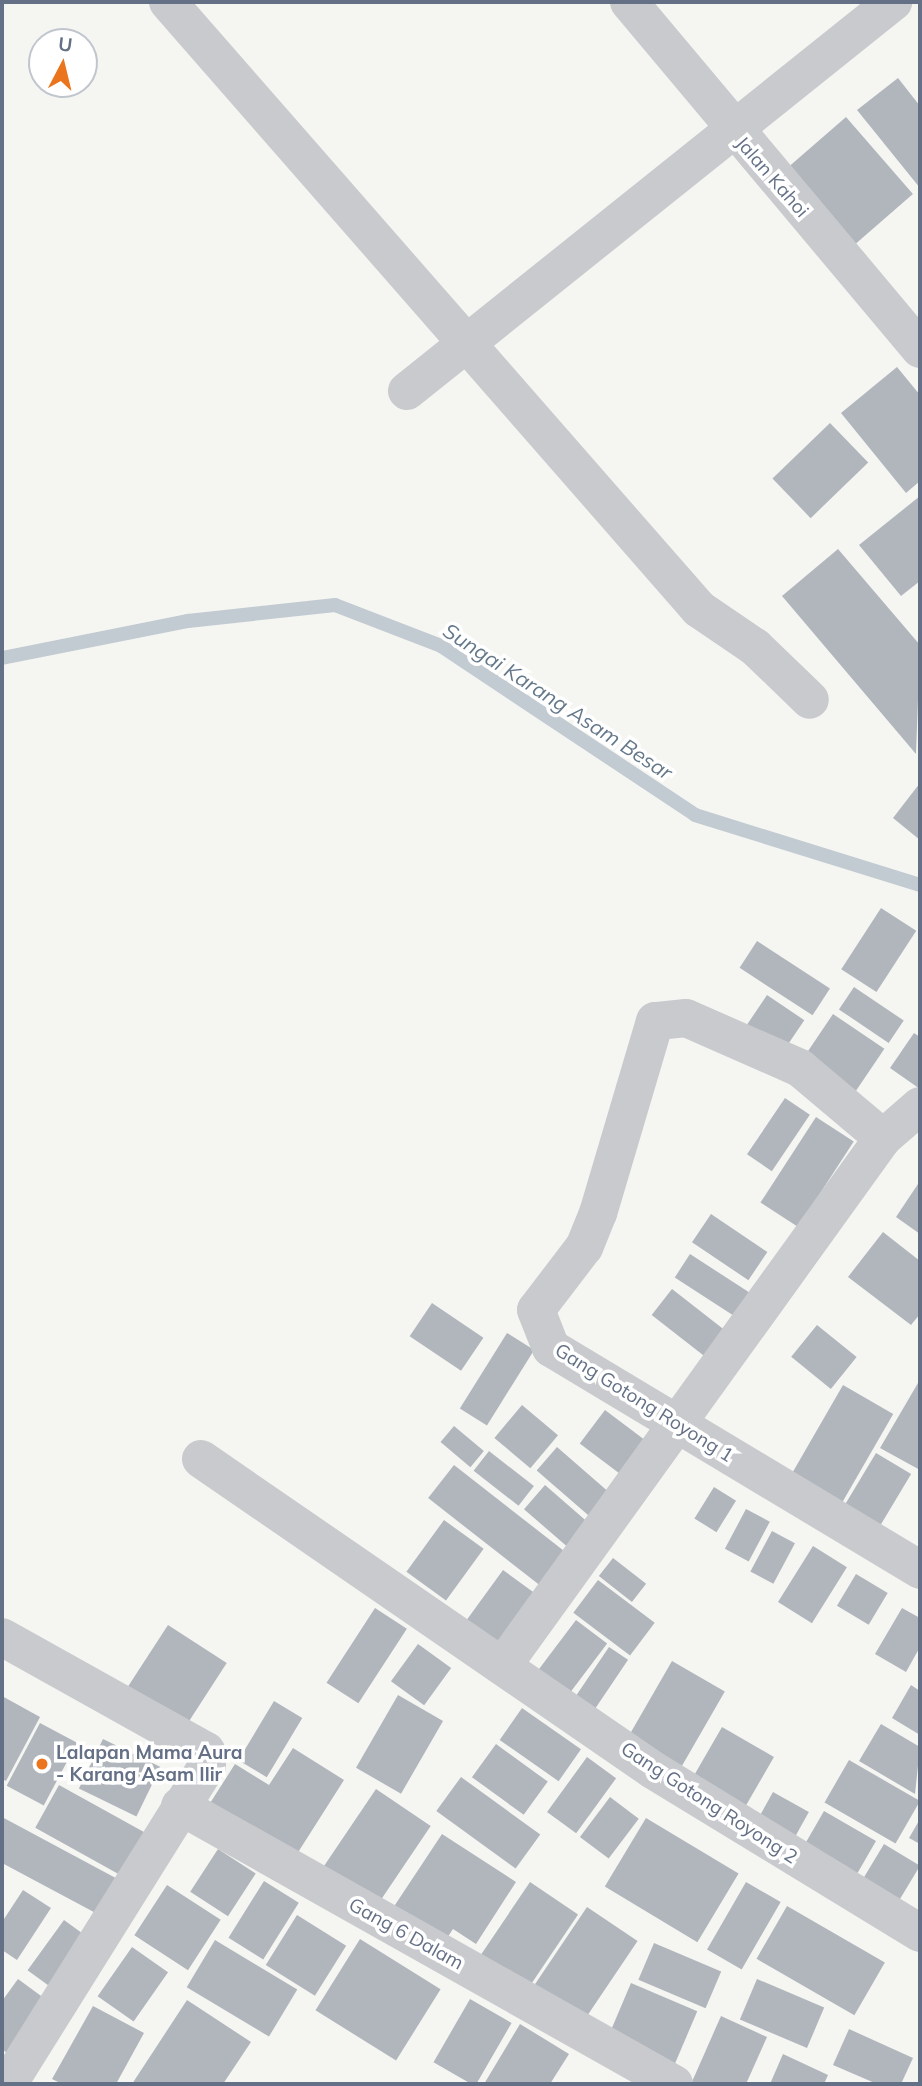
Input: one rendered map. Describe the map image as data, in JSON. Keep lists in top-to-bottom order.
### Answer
{
  "streets": {
    "street": [
      "Jalan Kahoi",
      "Gang Gotong Royong 1",
      "Gang Gotong Royong 2",
      "Gang 6 Dalam"
    ]
  },
  "water": ["Sungai Karang Asam Besar"],
  "places": ["Lalapan Mama Aura - Karang Asam Ilir"],
  "north": "top"
}
